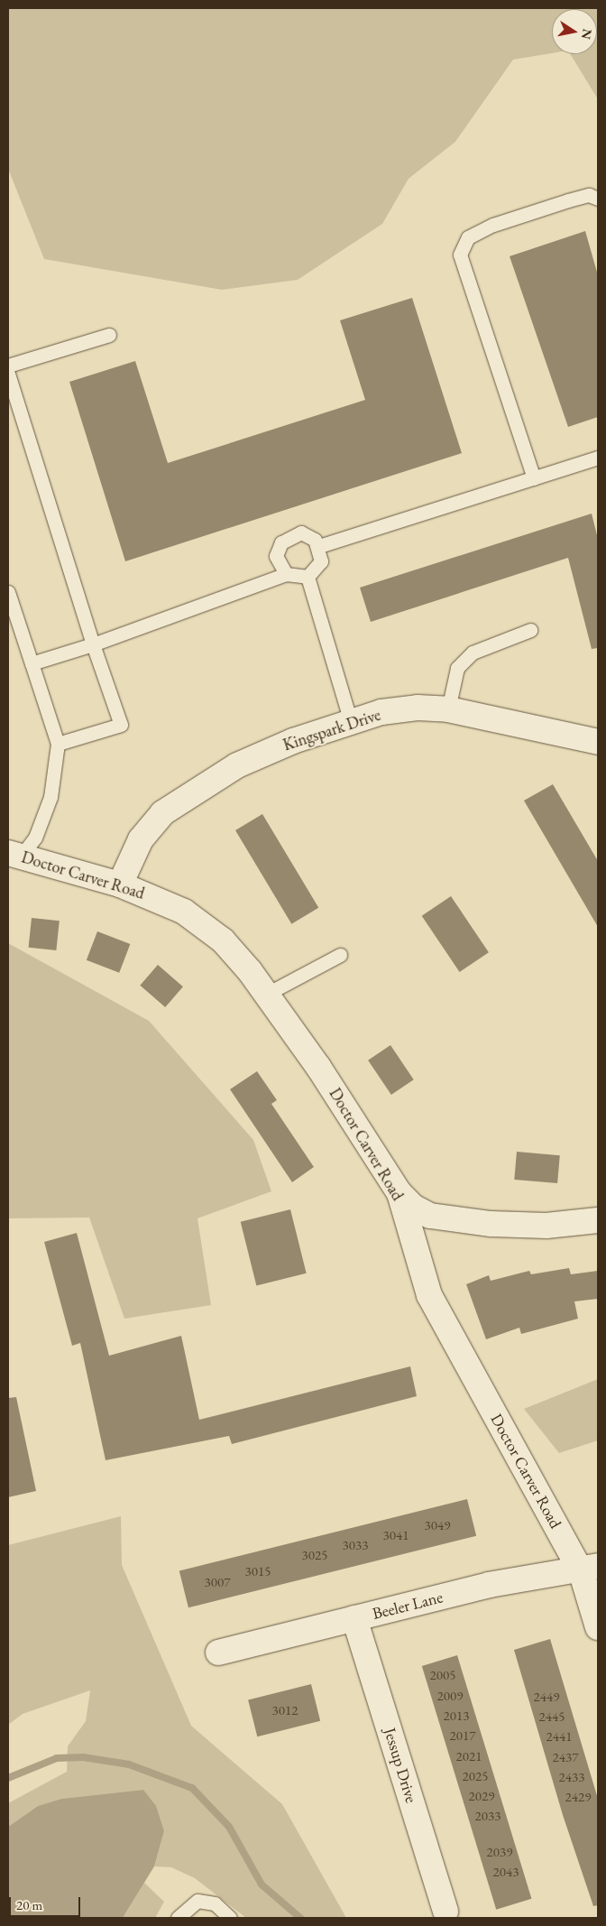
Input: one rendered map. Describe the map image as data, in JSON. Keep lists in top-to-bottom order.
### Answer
{
  "streets": {
    "street": [
      "Kingspark Drive",
      "Doctor Carver Road",
      "Beeler Lane",
      "Jessup Drive"
    ]
  },
  "crossings": [
    ["Kingspark Drive", "Doctor Carver Road"],
    ["Doctor Carver Road", "Beeler Lane"],
    ["Beeler Lane", "Jessup Drive"]
  ],
  "house_numbers": [
    "3049",
    "3041",
    "3033",
    "3025",
    "3015",
    "3007",
    "2005",
    "2009",
    "2449",
    "3012",
    "2013",
    "2445",
    "2017",
    "2441",
    "2021",
    "2437",
    "2025",
    "2433",
    "2029",
    "2429",
    "2033",
    "2039",
    "2043"
  ],
  "scale_bar": "20 m",
  "north": "right"
}
